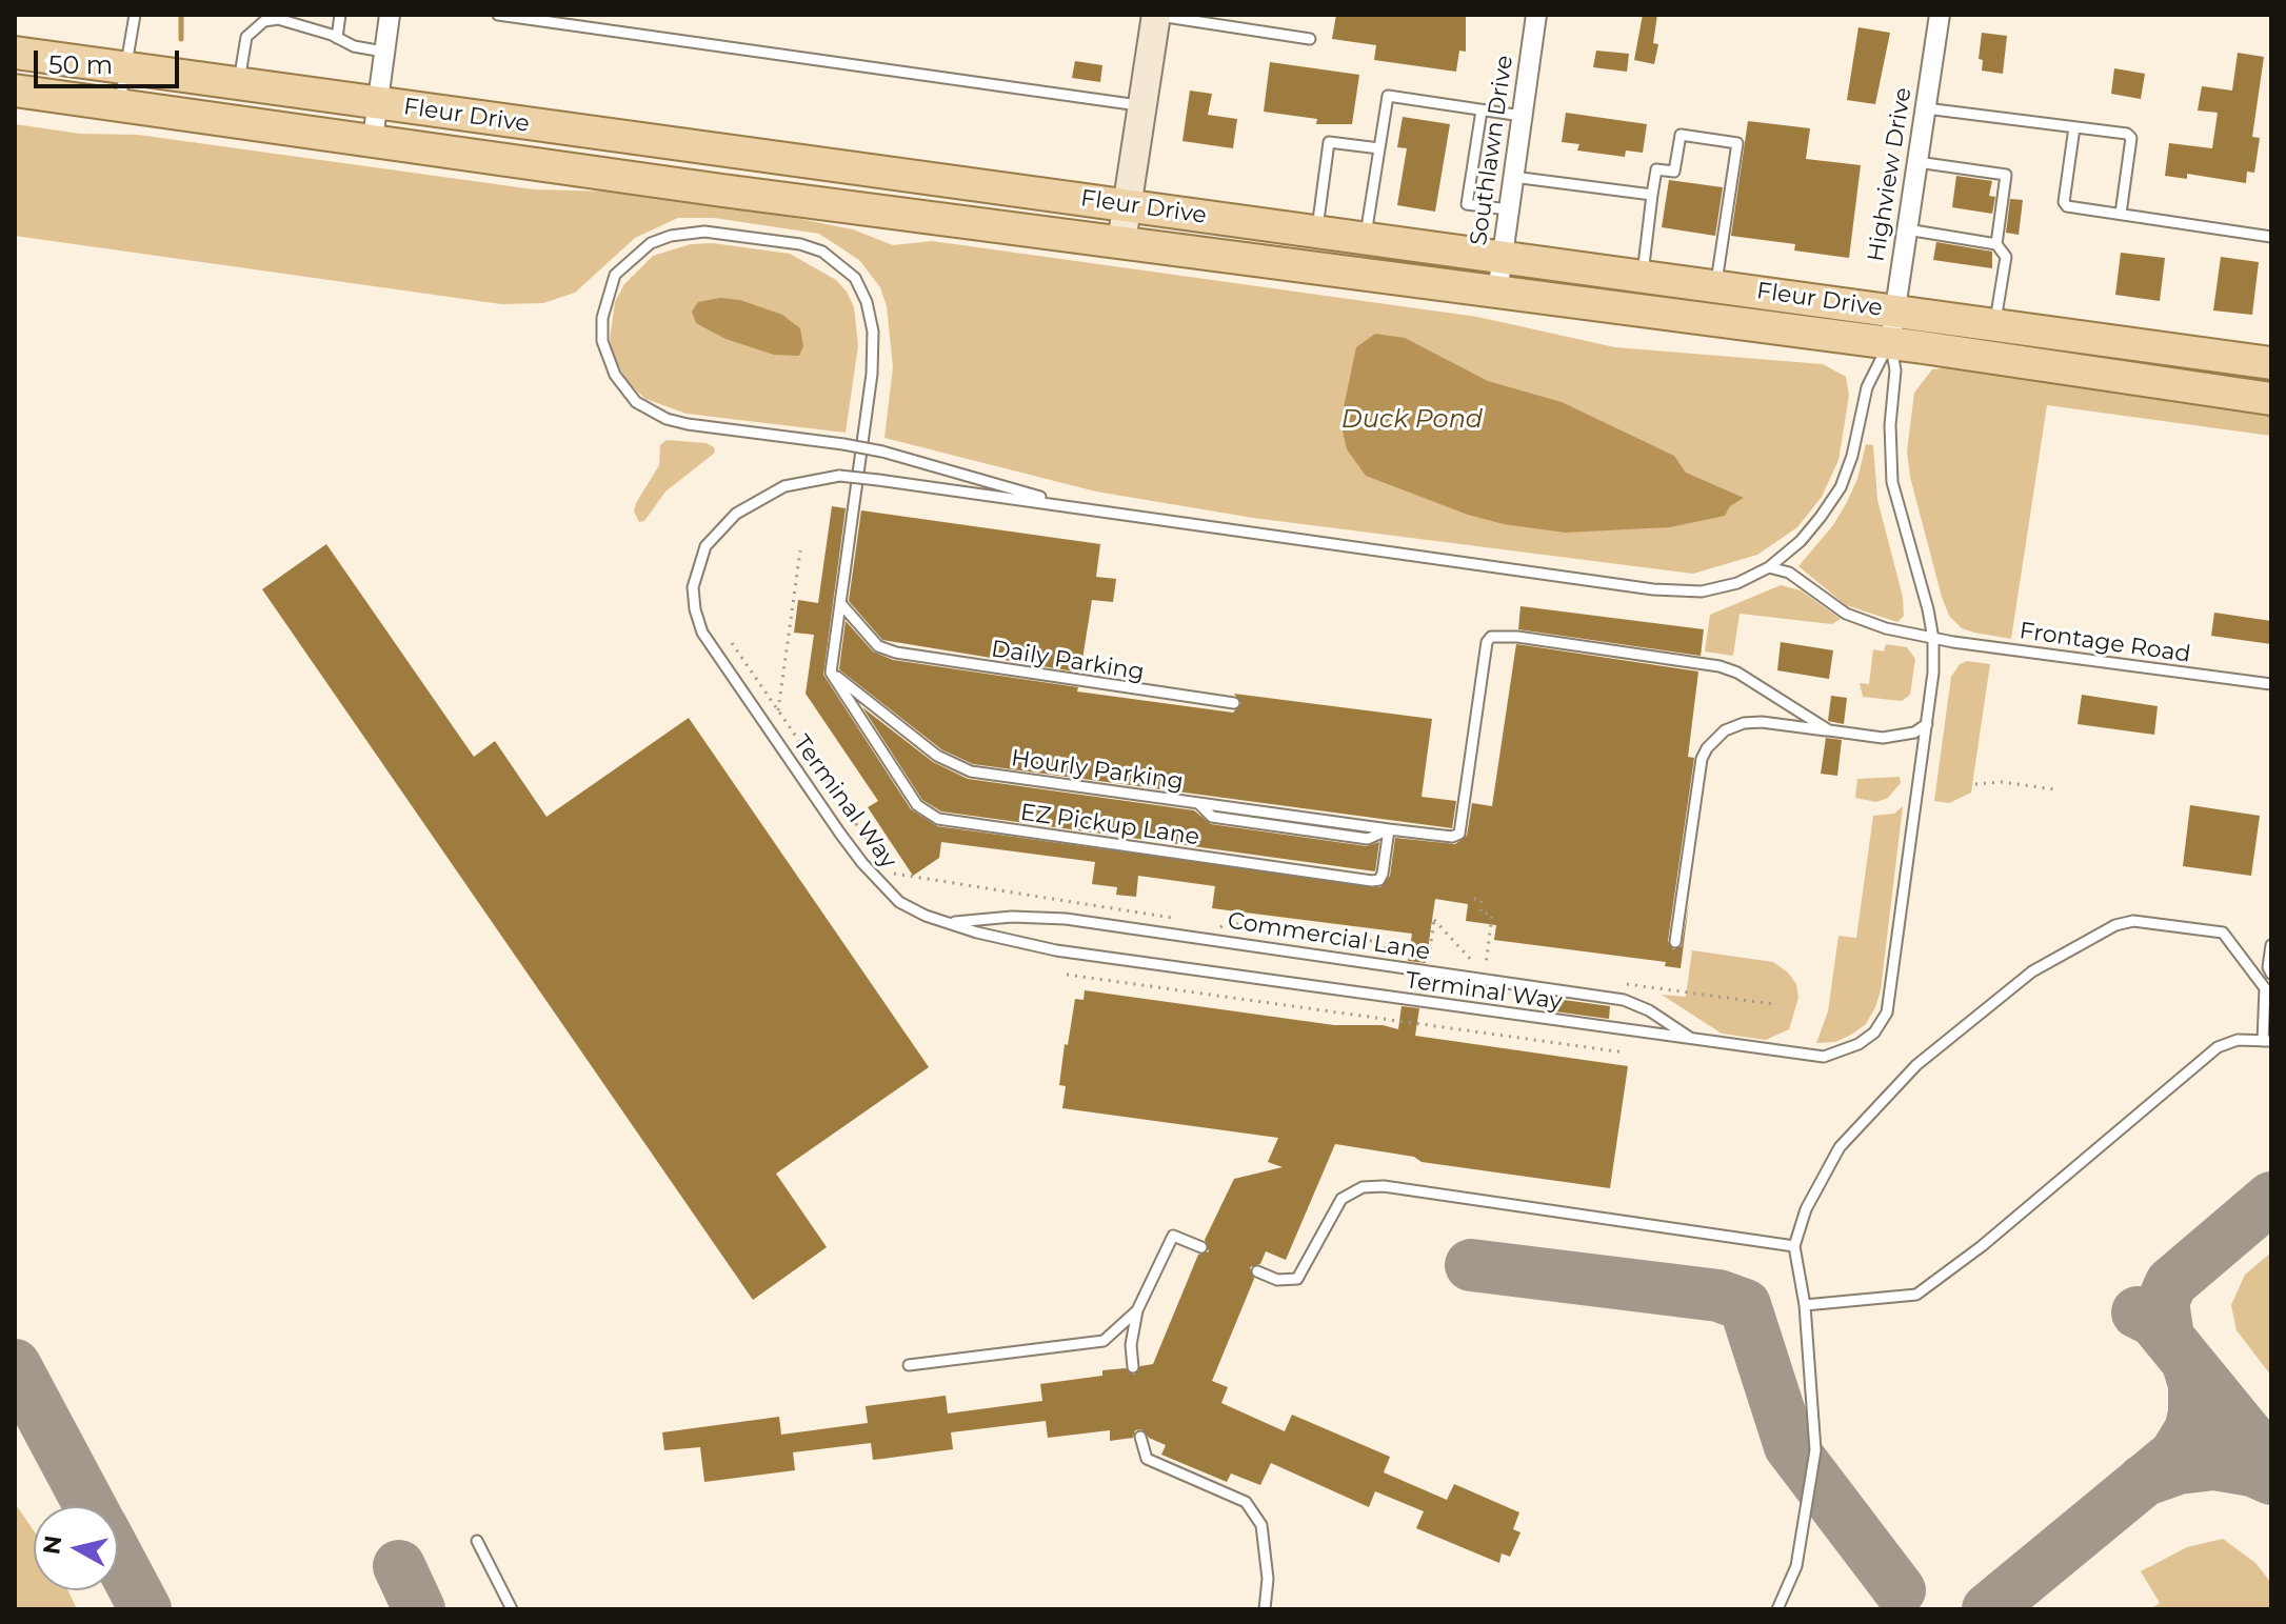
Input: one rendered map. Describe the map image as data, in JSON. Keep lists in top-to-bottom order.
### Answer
{
  "streets": {
    "main road": ["Fleur Drive"],
    "street": ["Southlawn Drive", "Highview Drive"],
    "lane": [
      "Frontage Road",
      "Daily Parking",
      "Hourly Parking",
      "Terminal Way",
      "EZ Pickup Lane",
      "Commercial Lane"
    ]
  },
  "crossings": [
    ["Fleur Drive", "Southlawn Drive"],
    ["Fleur Drive", "Highview Drive"],
    ["Fleur Drive", "Terminal Way"],
    ["Highview Drive", "Terminal Way"],
    ["Frontage Road", "Terminal Way"],
    ["Hourly Parking", "EZ Pickup Lane"],
    ["Terminal Way", "Commercial Lane"]
  ],
  "water": ["Duck Pond"],
  "scale_bar": "50 m",
  "north": "left"
}
